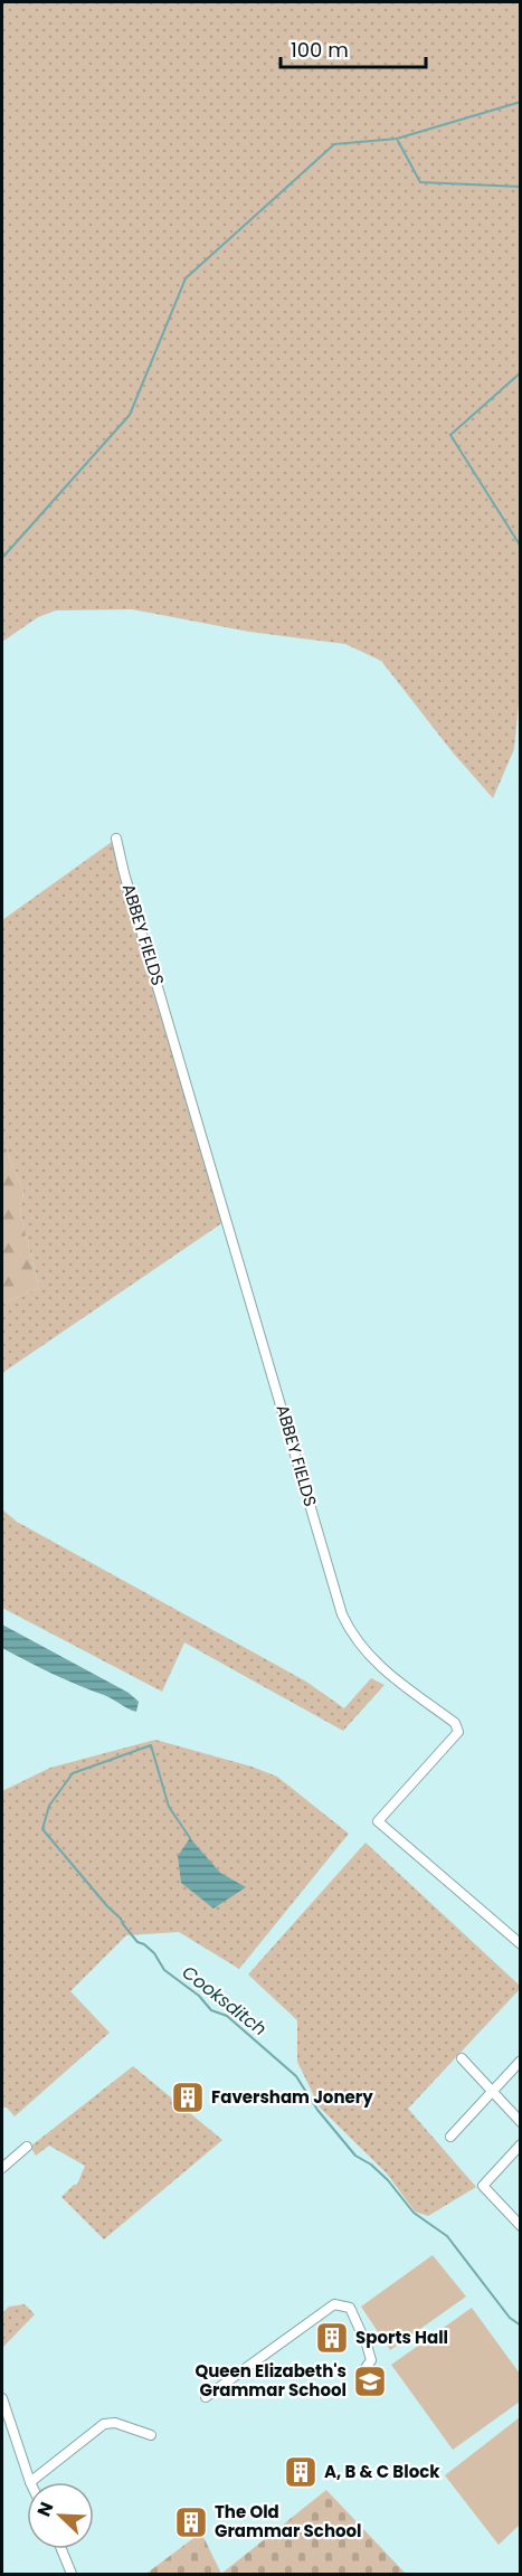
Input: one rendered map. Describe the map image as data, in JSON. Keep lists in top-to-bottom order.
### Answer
{
  "streets": {
    "street": ["ABBEY FIELDS"]
  },
  "water": ["Cooksditch"],
  "places": {
    "building": [
      "Faversham Jonery",
      "Sports Hall",
      "A, B & C Block",
      "The Old Grammar School"
    ],
    "school or university": ["Queen Elizabeth's Grammar School"]
  },
  "scale_bar": "100 m",
  "north": "top left"
}
